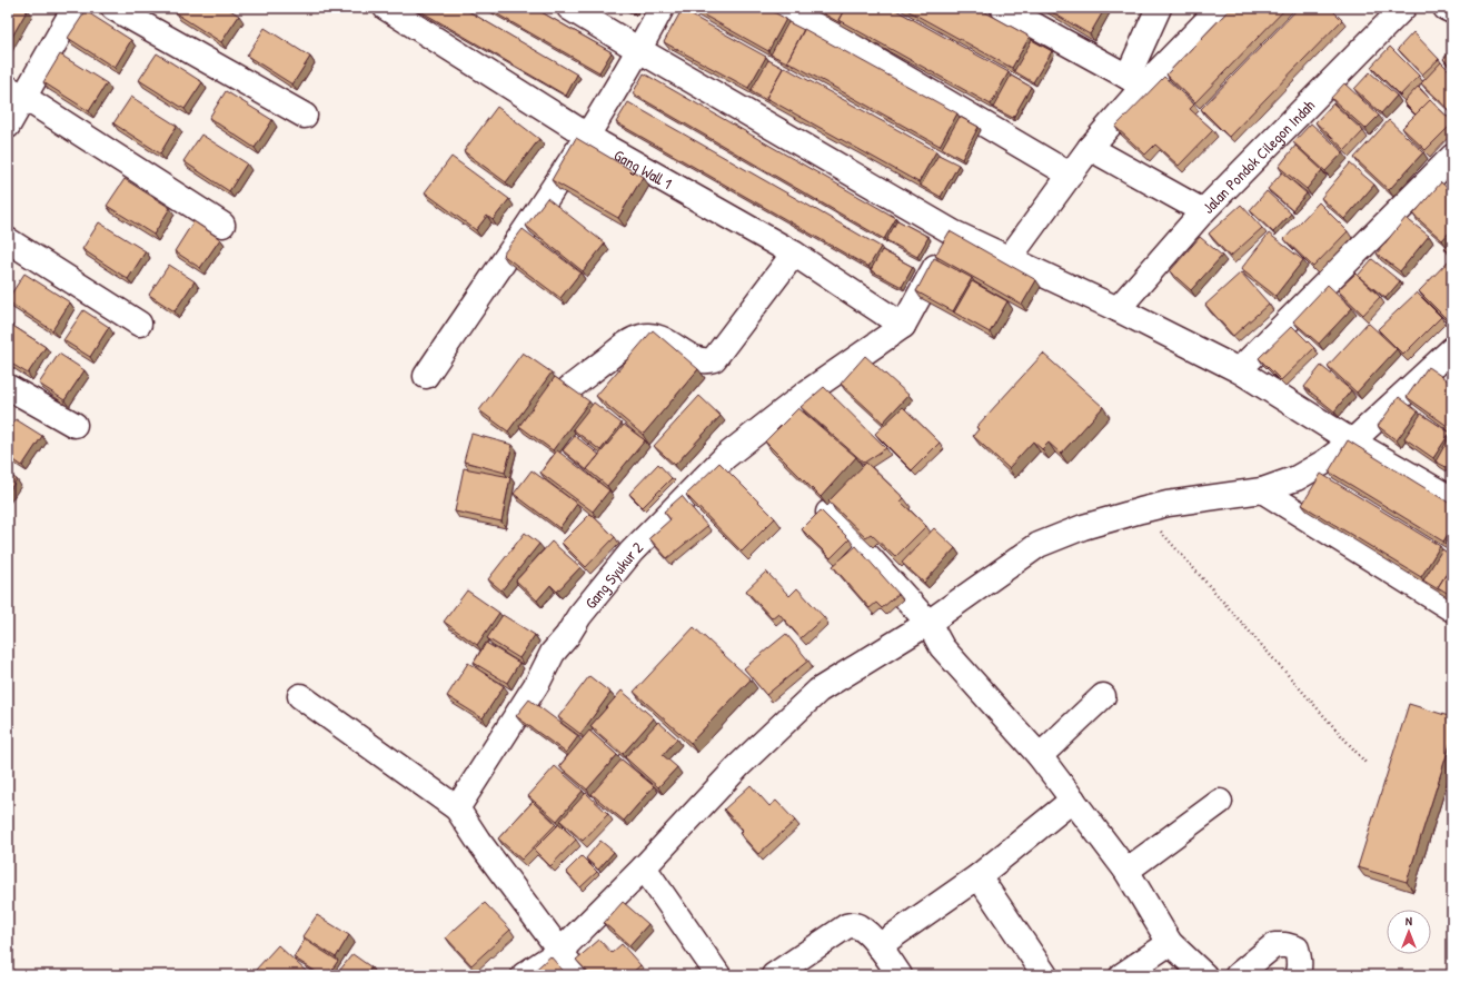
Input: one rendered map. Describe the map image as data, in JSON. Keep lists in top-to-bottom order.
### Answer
{
  "streets": {
    "street": ["Jalan Pondok Cilegon Indah", "Gang Wall 1", "Gang Syukur 2"]
  },
  "crossings": [
    ["Gang Wall 1", "Gang Syukur 2"]
  ],
  "north": "top"
}
